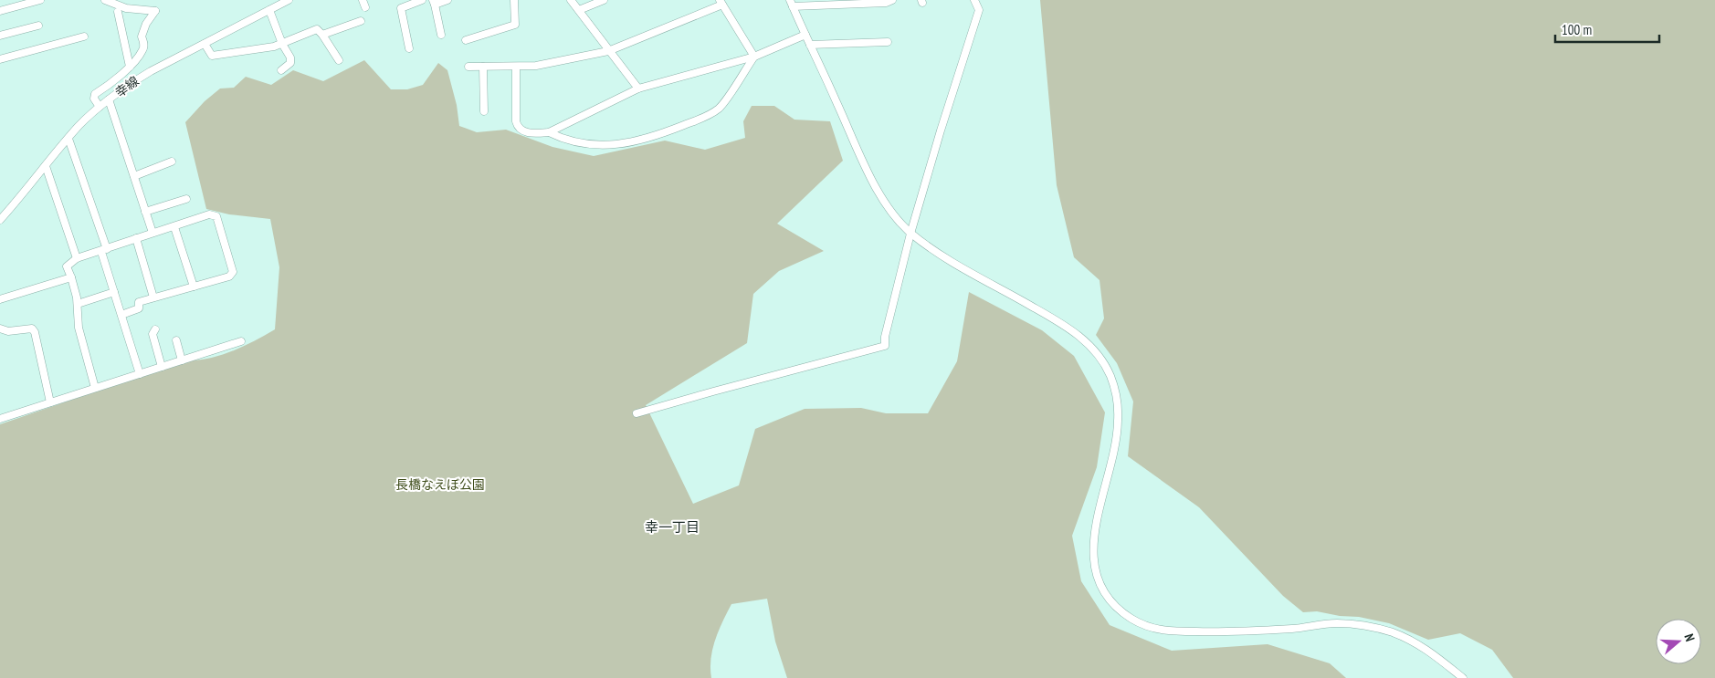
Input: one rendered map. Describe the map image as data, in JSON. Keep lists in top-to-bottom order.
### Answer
{
  "streets": {
    "street": ["幸線"]
  },
  "districts": ["幸一丁目"],
  "parks": ["長橋なえぼ公園"],
  "scale_bar": "100 m",
  "north": "right"
}
